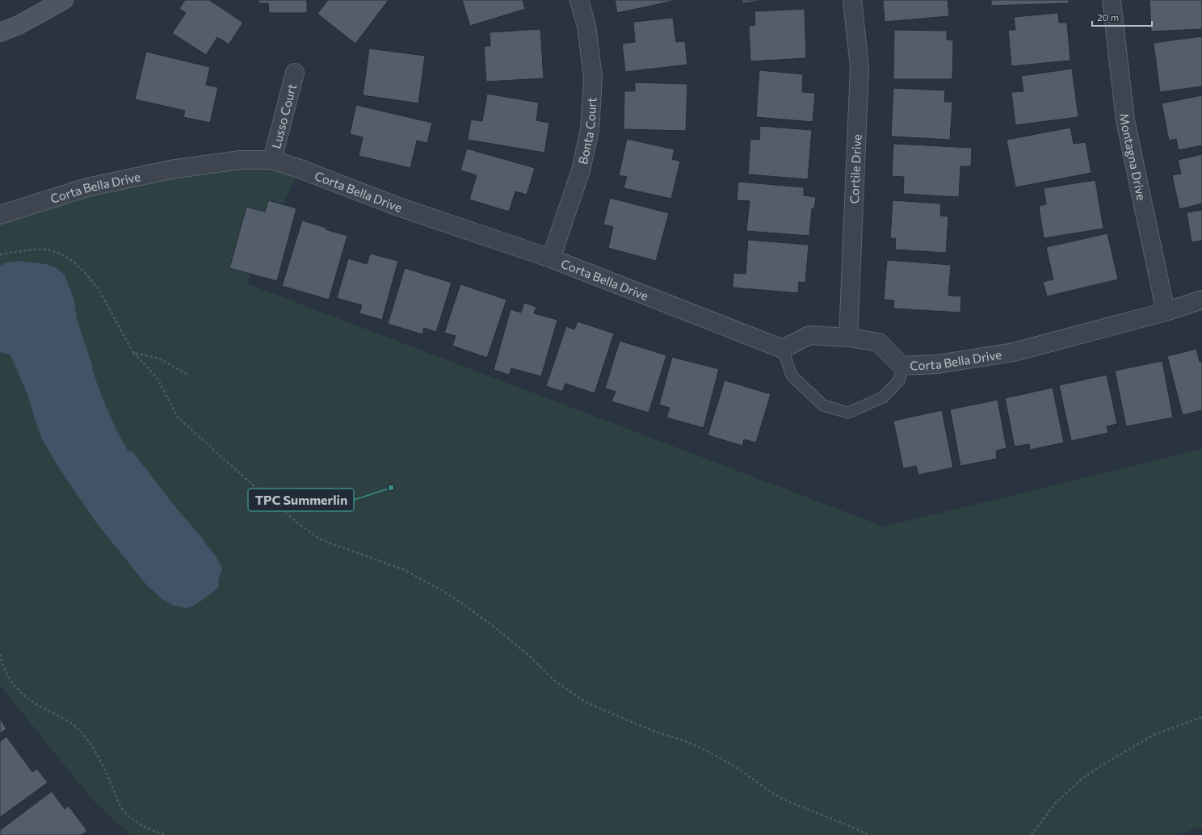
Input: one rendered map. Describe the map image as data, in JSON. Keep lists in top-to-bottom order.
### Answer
{
  "streets": {
    "street": [
      "Lusso Court",
      "Bonta Court",
      "Montagna Drive",
      "Cortile Drive",
      "Corta Bella Drive"
    ]
  },
  "crossings": [
    ["Lusso Court", "Corta Bella Drive"],
    ["Bonta Court", "Corta Bella Drive"],
    ["Montagna Drive", "Corta Bella Drive"],
    ["Cortile Drive", "Corta Bella Drive"]
  ],
  "places": ["TPC Summerlin"],
  "scale_bar": "20 m"
}
